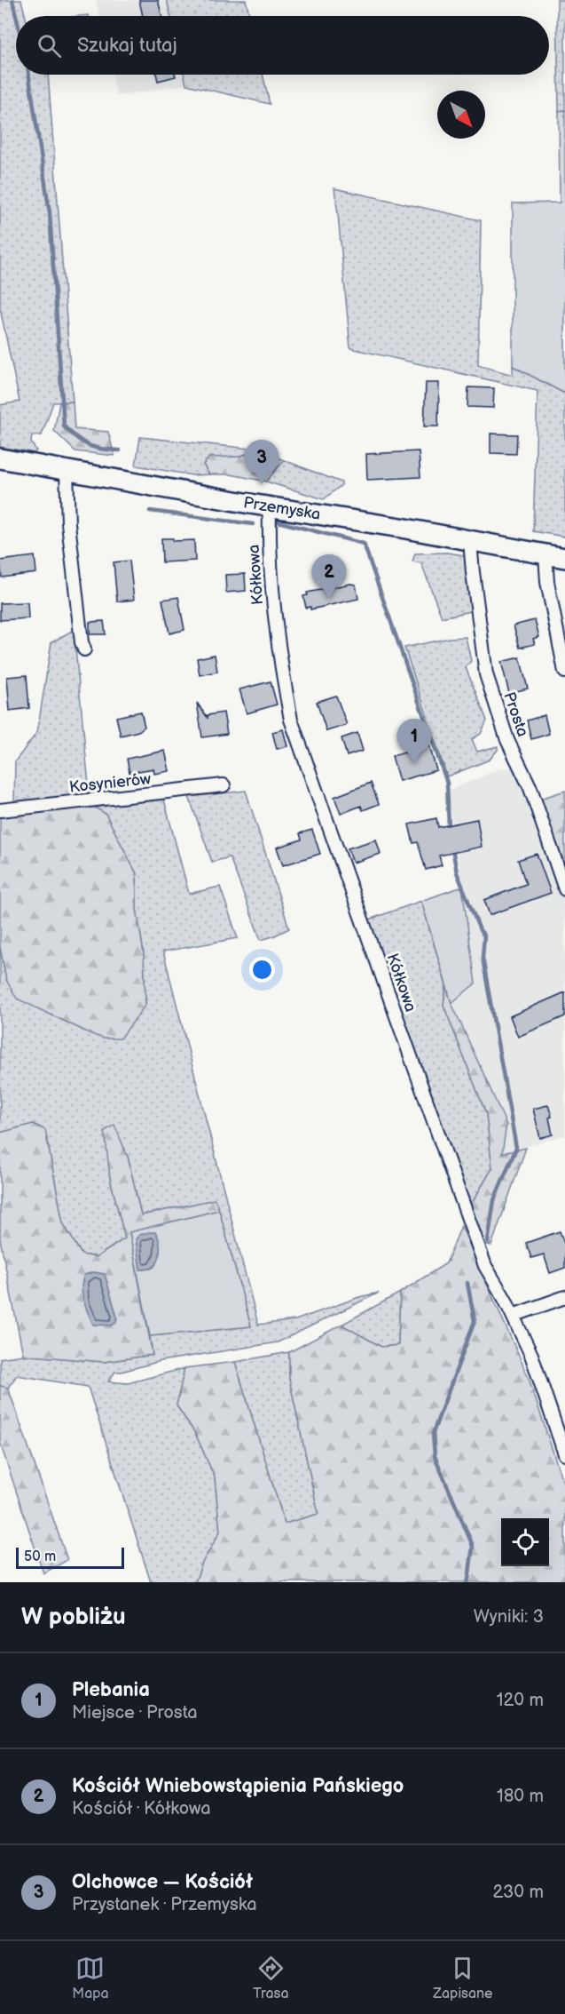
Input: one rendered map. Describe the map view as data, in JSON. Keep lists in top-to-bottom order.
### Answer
{
  "streets": {
    "main road": ["Przemyska"],
    "street": ["Kółkowa", "Prosta", "Kosynierów"]
  },
  "crossings": [
    ["Przemyska", "Kółkowa"],
    ["Przemyska", "Prosta"]
  ],
  "scale_bar": "50 m",
  "north": "bottom right",
  "page": {
    "search": "Szukaj tutaj",
    "pins": ["3", "2", "1"],
    "scale": "50 m",
    "heading": ["W pobliżu", "Wyniki: 3"],
    "list": [
      {
        "mark": "1",
        "name": "Plebania",
        "note": "Miejsce · Prosta",
        "value": "120 m"
      },
      {
        "mark": "2",
        "name": "Kościół Wniebowstąpienia Pańskiego",
        "note": "Kościół · Kółkowa",
        "value": "180 m"
      },
      {
        "mark": "3",
        "name": "Olchowce — Kościół",
        "note": "Przystanek · Przemyska",
        "value": "230 m"
      }
    ],
    "nav": ["Mapa", "Trasa", "Zapisane"]
  }
}
